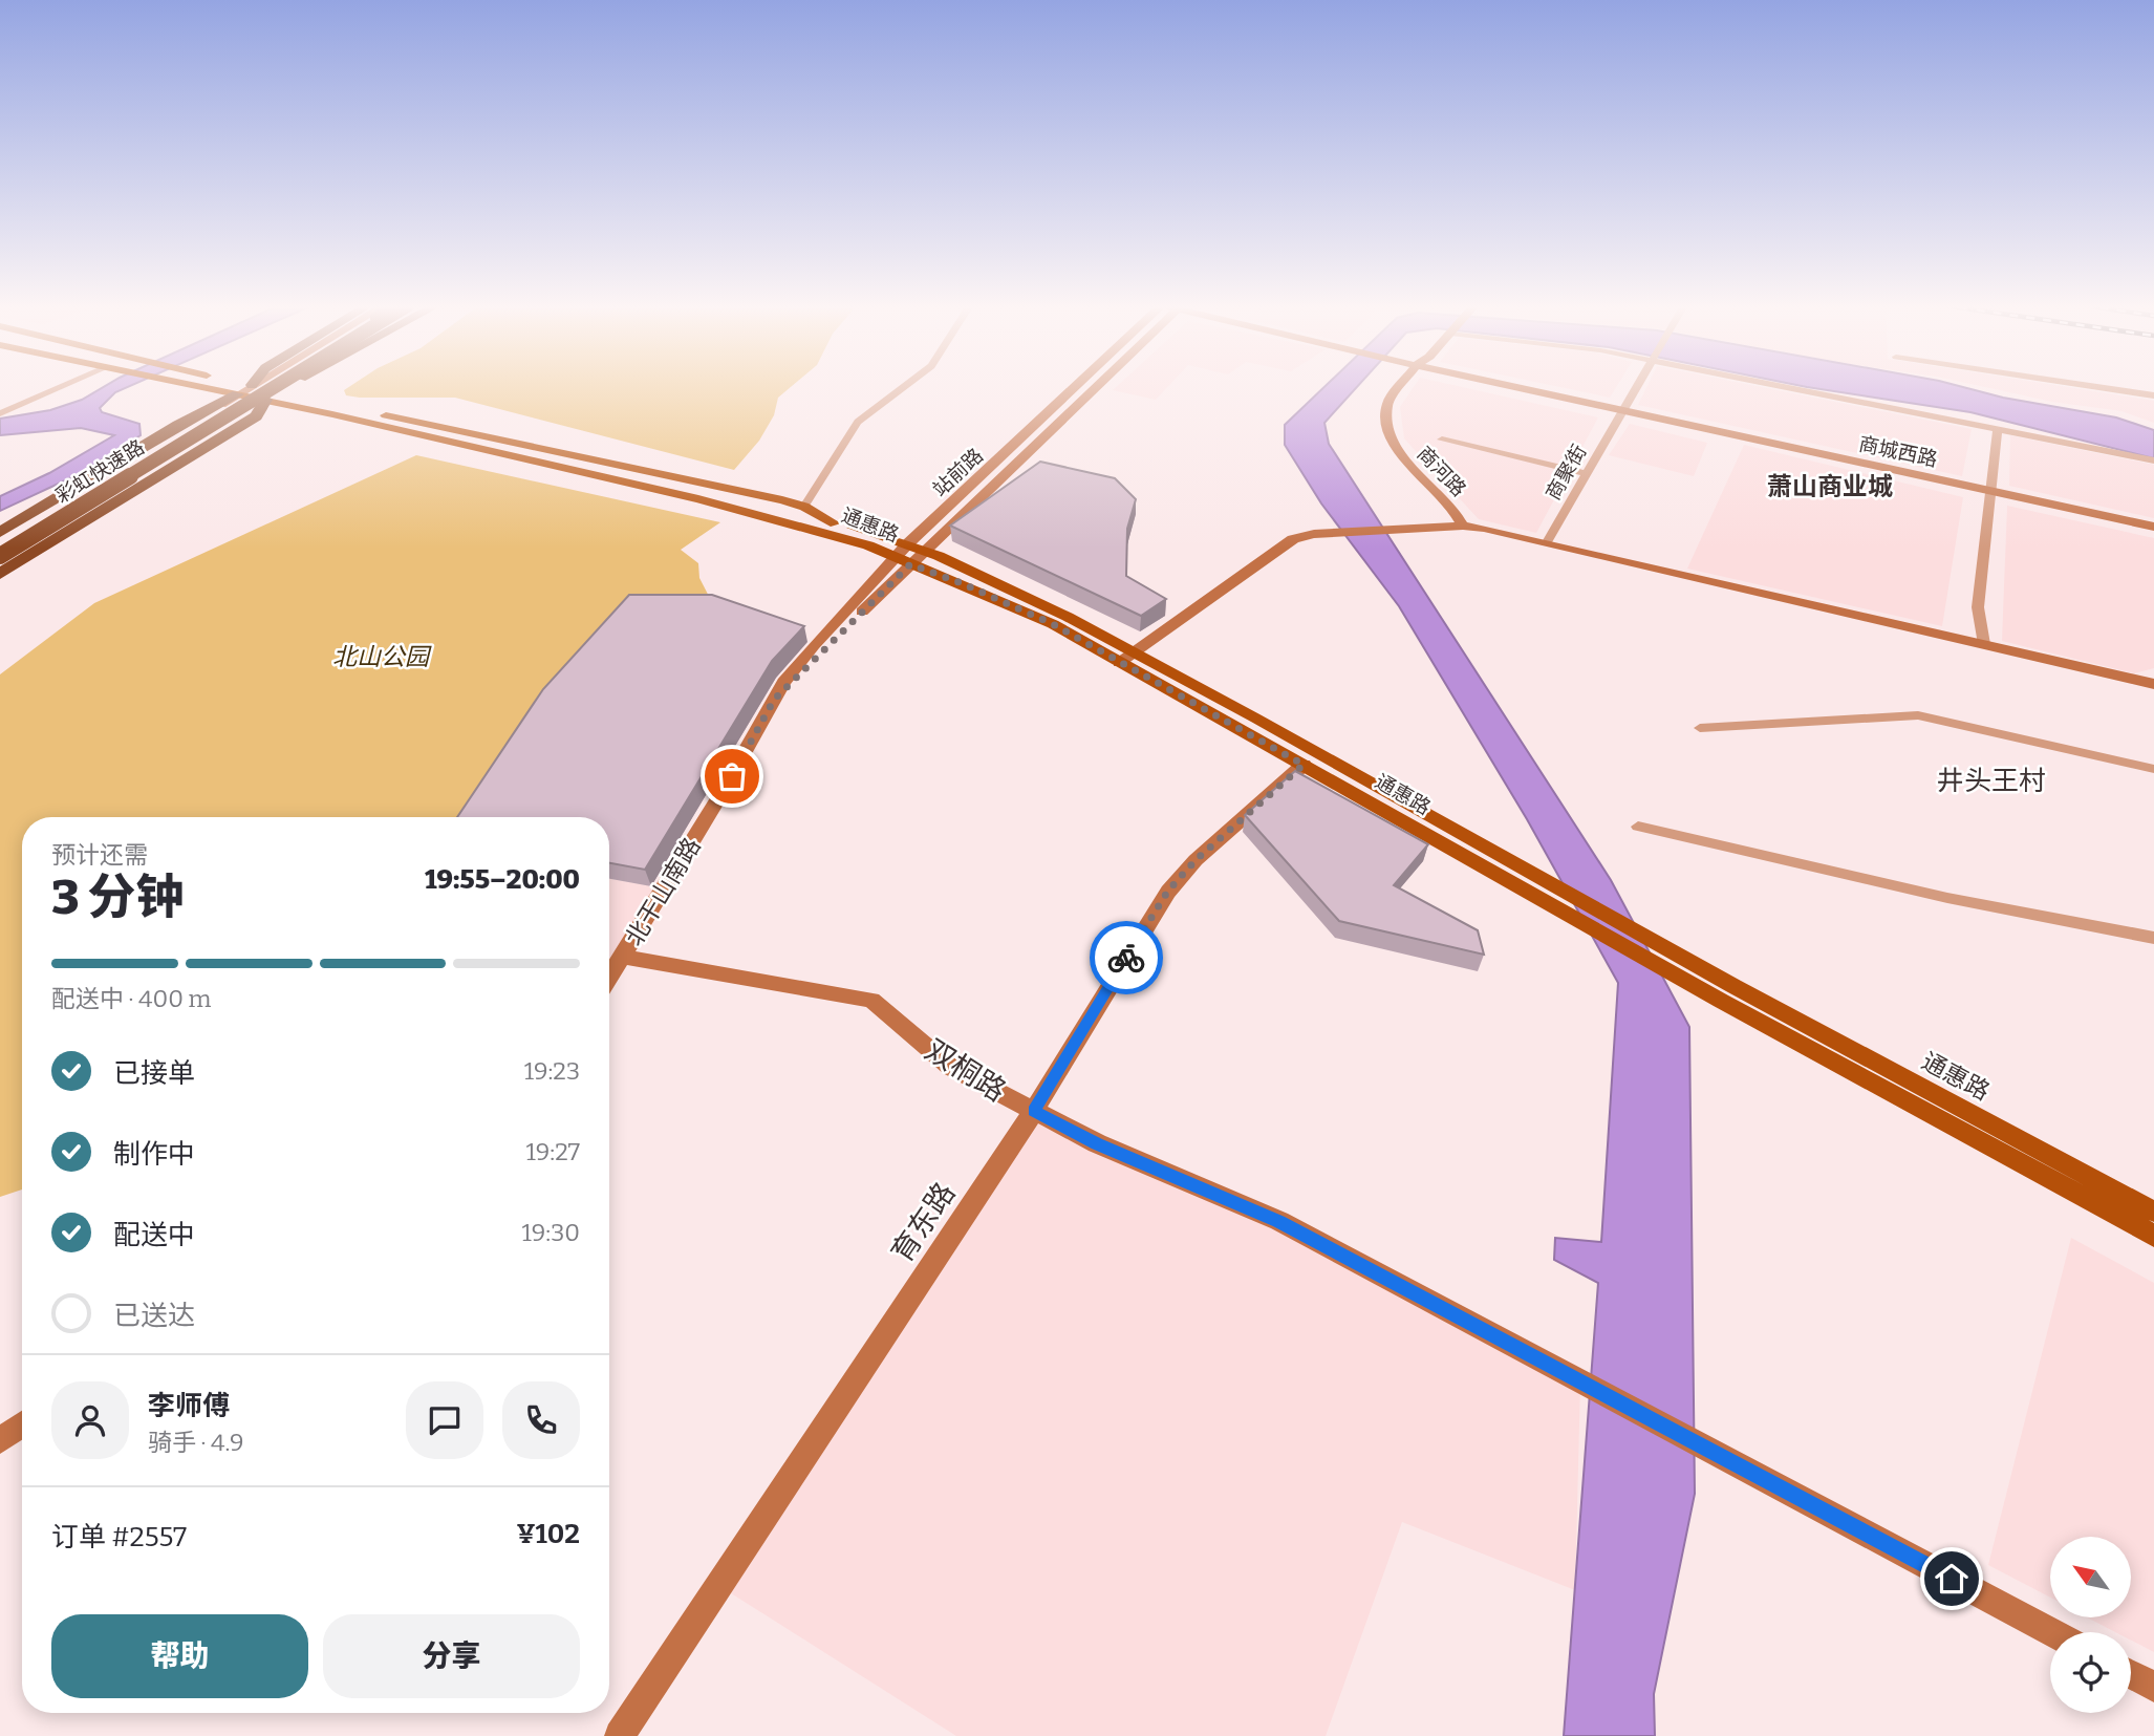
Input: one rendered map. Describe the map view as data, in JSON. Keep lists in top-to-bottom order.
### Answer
{
  "streets": {
    "highway": ["彩虹快速路"],
    "main road": [
      "商城西路",
      "商河路",
      "站前路",
      "通惠路",
      "北干山南路",
      "双桐路",
      "育东路"
    ],
    "street": ["商聚街"]
  },
  "crossings": [
    ["商城西路", "商聚街"],
    ["站前路", "通惠路"],
    ["站前路", "北干山南路"],
    ["通惠路", "北干山南路"],
    ["通惠路", "育东路"],
    ["北干山南路", "双桐路"],
    ["双桐路", "育东路"]
  ],
  "districts": ["萧山商业城", "井头王村"],
  "parks": ["北山公园"],
  "north": "top left",
  "page": {
    "heading": ["3 分钟", "预计还需", "19:55–20:00"],
    "panel": [
      "李师傅",
      "骑手 · 4.9",
      "订单 #2557",
      "¥102"
    ],
    "bar": "配送中 · 400 m",
    "list": [
      ["已接单", "19:23"],
      ["制作中", "19:27"],
      ["配送中", "19:30"],
      "已送达"
    ],
    "buttons": ["帮助", "分享"]
  }
}
